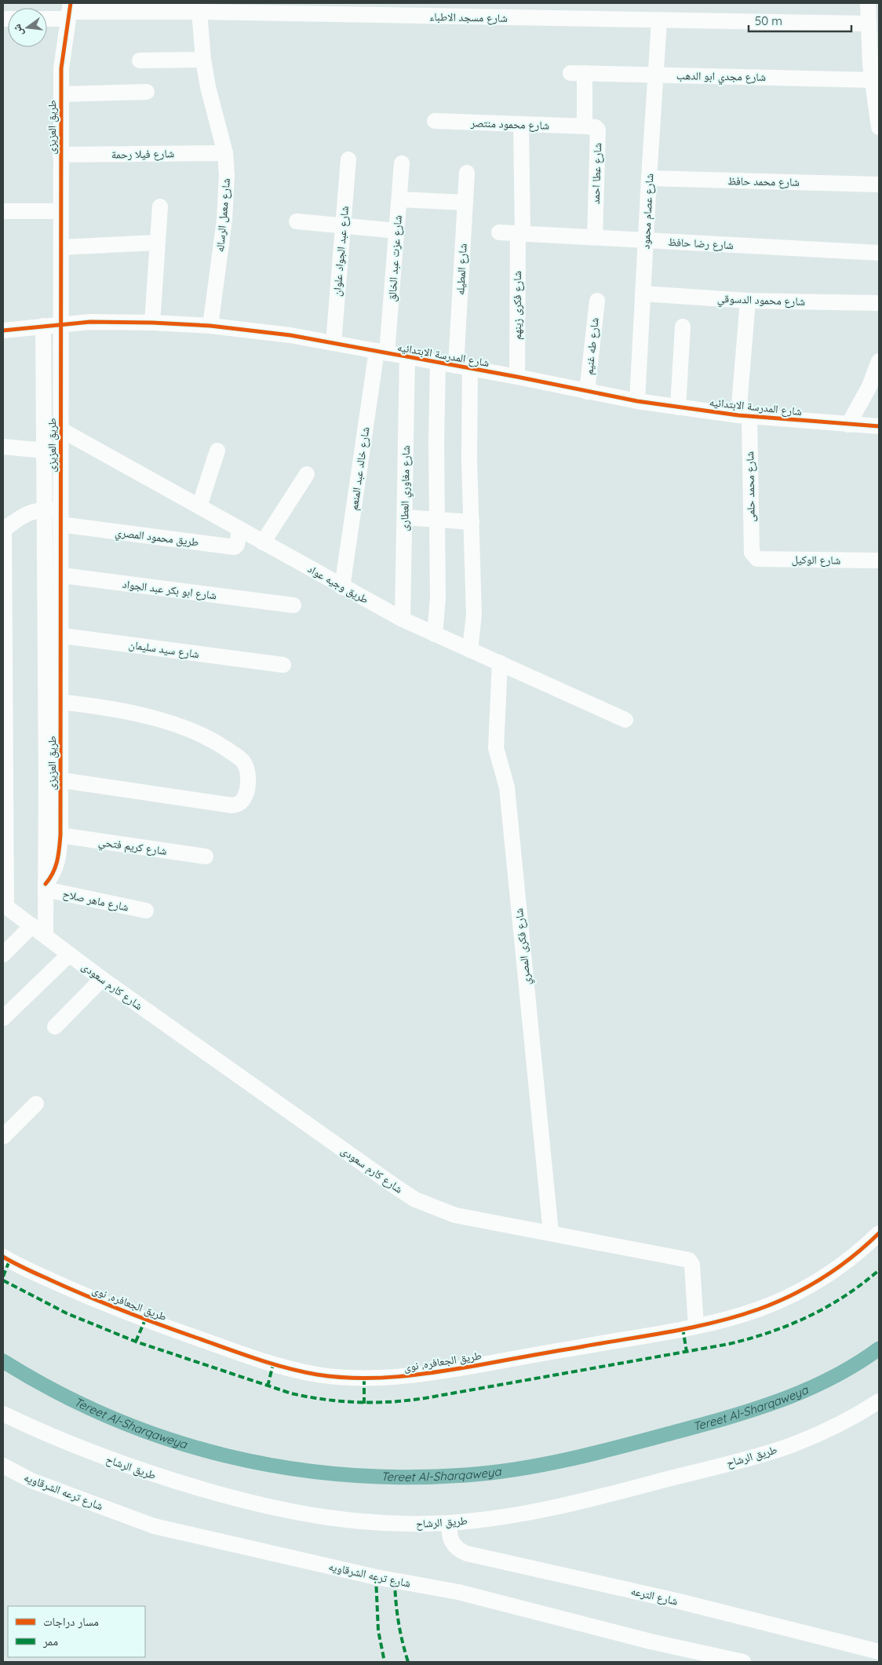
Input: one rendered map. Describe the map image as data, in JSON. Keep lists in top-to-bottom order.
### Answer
{
  "streets": {
    "street": [
      "شارع مسجد الاطباء",
      "شارع مجدي ابو الدهب",
      "شارع محمود منتصر",
      "طريق العزيزى",
      "شارع فيلا رحمة",
      "شارع عطا احمد",
      "شارع محمد حافظ",
      "شارع عصام محمود",
      "شارع معمل الرساله",
      "شارع رضا حافظ",
      "شارع عبد الجواد علوان",
      "شارع عزت عبد الخالق",
      "شارع المطيله",
      "شارع محمود الدسوقي",
      "شارع فكرى زينهم",
      "شارع طه غنيم",
      "شارع المدرسة الابتدائيه",
      "شارع خالد عبد المنعم",
      "شارع محمد حلمى",
      "شارع مغاوري العطارى",
      "طريق محمود المصري",
      "شارع الوكيل",
      "طريق وجيه عواد",
      "شارع ابو بكر عبد الجواد",
      "شارع سيد سليمان",
      "شارع كريم فتحي",
      "شارع ماهر صلاح",
      "شارع فكرى المصري",
      "شارع كارم سعودى",
      "طريق الجعافره, نوى",
      "طريق الرشاح",
      "شارع ترعه الشرقاويه",
      "شارع الترعه"
    ]
  },
  "crossings": [
    ["شارع مسجد الاطباء", "طريق العزيزى"],
    ["شارع مسجد الاطباء", "شارع عصام محمود"],
    ["شارع مسجد الاطباء", "شارع معمل الرساله"],
    ["شارع مجدي ابو الدهب", "شارع محمود منتصر"],
    ["شارع مجدي ابو الدهب", "شارع عطا احمد"],
    ["شارع مجدي ابو الدهب", "شارع عصام محمود"],
    ["شارع محمود منتصر", "شارع عطا احمد"],
    ["شارع محمود منتصر", "شارع فكرى زينهم"],
    ["طريق العزيزى", "شارع فيلا رحمة"],
    ["طريق العزيزى", "شارع المدرسة الابتدائيه"],
    ["طريق العزيزى", "طريق محمود المصري"],
    ["طريق العزيزى", "طريق وجيه عواد"],
    ["طريق العزيزى", "شارع ابو بكر عبد الجواد"],
    ["طريق العزيزى", "شارع سيد سليمان"],
    ["طريق العزيزى", "شارع كريم فتحي"],
    ["طريق العزيزى", "شارع ماهر صلاح"],
    ["طريق العزيزى", "شارع كارم سعودى"],
    ["شارع فيلا رحمة", "شارع معمل الرساله"],
    ["شارع عطا احمد", "شارع رضا حافظ"],
    ["شارع محمد حافظ", "شارع عصام محمود"],
    ["شارع عصام محمود", "شارع رضا حافظ"],
    ["شارع عصام محمود", "شارع محمود الدسوقي"],
    ["شارع عصام محمود", "شارع المدرسة الابتدائيه"],
    ["شارع معمل الرساله", "شارع المدرسة الابتدائيه"],
    ["شارع رضا حافظ", "شارع فكرى زينهم"],
    ["شارع عبد الجواد علوان", "شارع المدرسة الابتدائيه"],
    ["شارع عزت عبد الخالق", "شارع المدرسة الابتدائيه"],
    ["شارع عزت عبد الخالق", "شارع خالد عبد المنعم"],
    ["شارع المطيله", "شارع المدرسة الابتدائيه"],
    ["شارع المطيله", "طريق وجيه عواد"],
    ["شارع محمود الدسوقي", "شارع محمد حلمى"],
    ["شارع فكرى زينهم", "شارع المدرسة الابتدائيه"],
    ["شارع طه غنيم", "شارع المدرسة الابتدائيه"],
    ["شارع المدرسة الابتدائيه", "شارع خالد عبد المنعم"],
    ["شارع المدرسة الابتدائيه", "شارع محمد حلمى"],
    ["شارع المدرسة الابتدائيه", "شارع مغاوري العطارى"],
    ["شارع خالد عبد المنعم", "طريق وجيه عواد"],
    ["شارع محمد حلمى", "شارع الوكيل"],
    ["شارع مغاوري العطارى", "طريق وجيه عواد"],
    ["طريق محمود المصري", "طريق وجيه عواد"],
    ["طريق وجيه عواد", "شارع فكرى المصري"],
    ["شارع فكرى المصري", "شارع كارم سعودى"],
    ["شارع كارم سعودى", "طريق الجعافره, نوى"],
    ["طريق الرشاح", "شارع الترعه"]
  ],
  "water": ["Tereet Al-Sharqaweya"],
  "legend": ["مسار دراجات", "ممر"],
  "scale_bar": "50 m",
  "north": "left"
}
